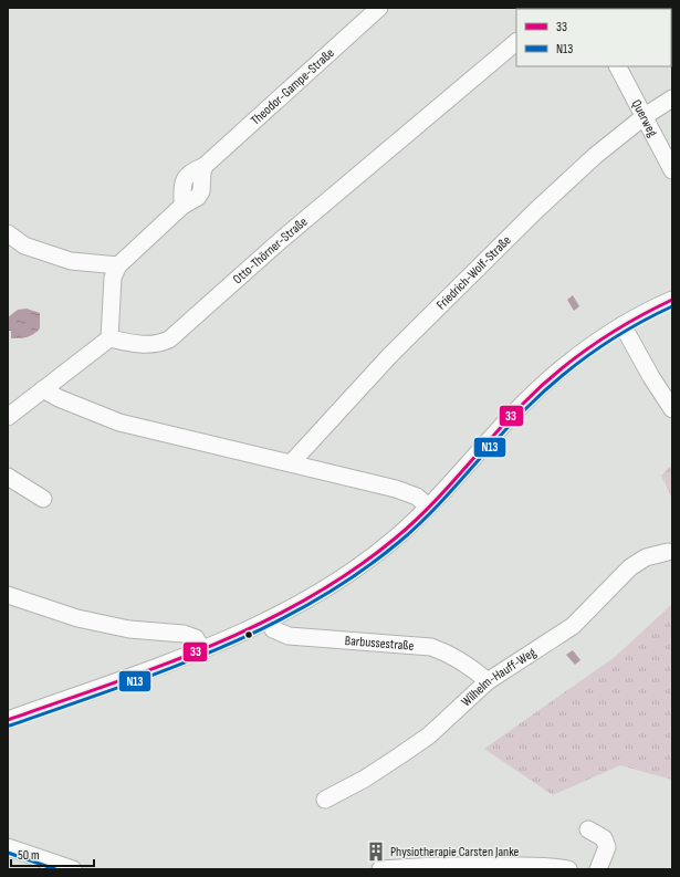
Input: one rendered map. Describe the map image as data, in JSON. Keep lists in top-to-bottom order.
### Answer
{
  "streets": {
    "street": [
      "Theodor-Gampe-Straße",
      "Querweg",
      "Otto-Thörner-Straße",
      "Friedrich-Wolf-Straße",
      "Barbussestraße",
      "Wilhelm-Hauff-Weg"
    ]
  },
  "crossings": [
    ["Querweg", "Friedrich-Wolf-Straße"],
    ["Barbussestraße", "Wilhelm-Hauff-Weg"]
  ],
  "places": {
    "building": ["Physiotherapie Carsten Janke"]
  },
  "lines": ["transit line 33", "transit line N13"],
  "legend": ["33", "N13"],
  "scale_bar": "50 m"
}
